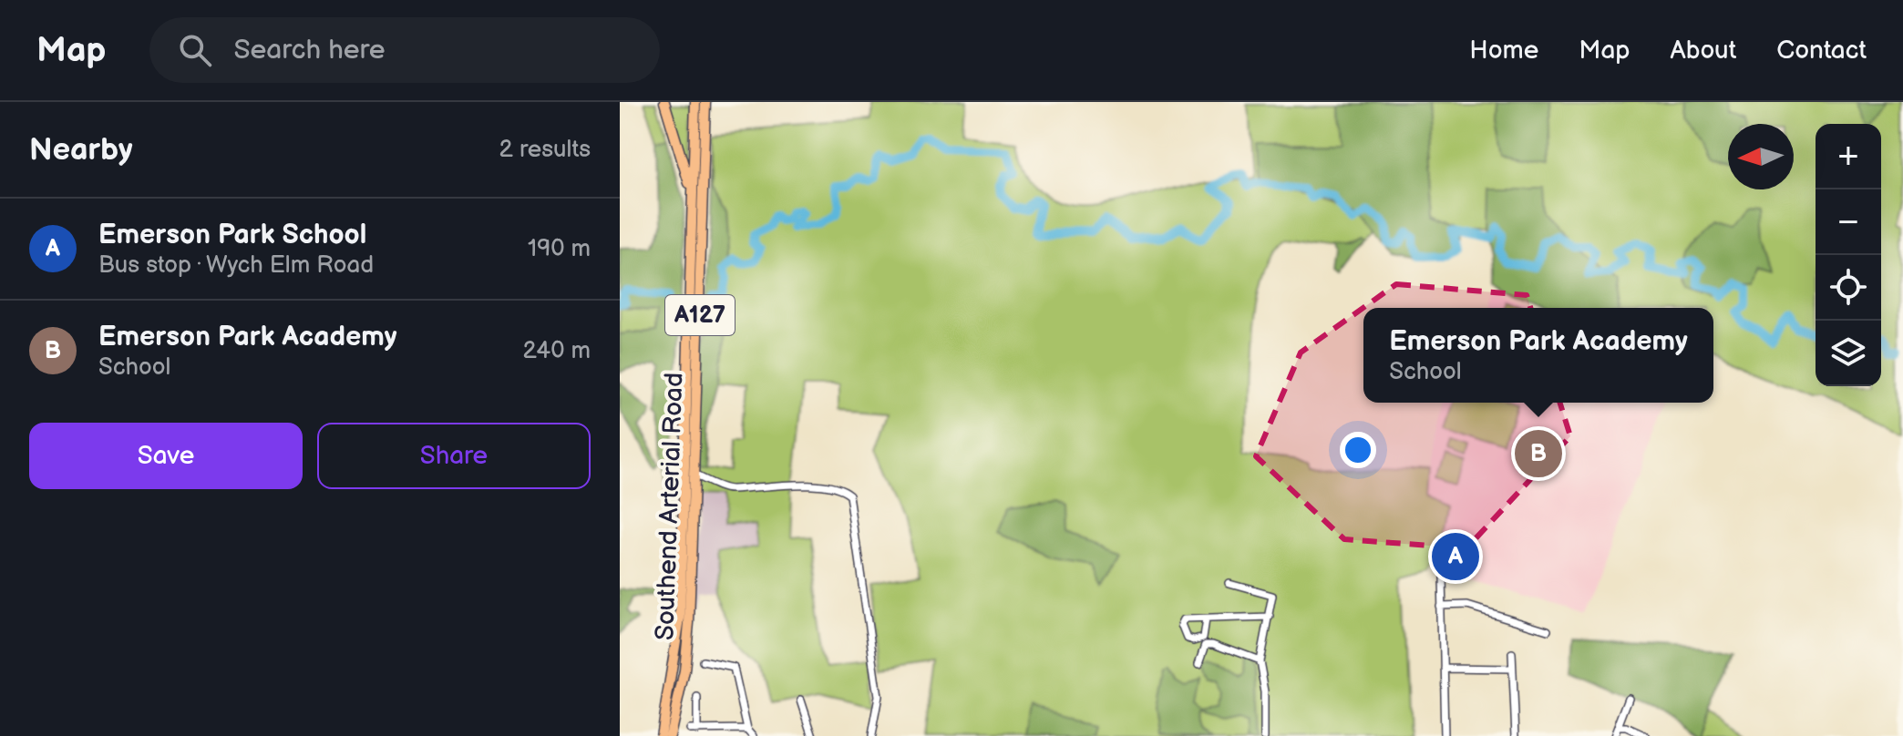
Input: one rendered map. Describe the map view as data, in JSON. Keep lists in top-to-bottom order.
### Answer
{
  "streets": {
    "highway": ["A127", "Southend Arterial Road"]
  },
  "north": "left",
  "page": {
    "header": "Map",
    "search": "Search here",
    "nav": [
      "Home",
      "Map",
      "About",
      "Contact"
    ],
    "heading": ["Nearby", "2 results"],
    "map_buttons": ["+", "−"],
    "list": [
      {
        "mark": "A",
        "name": "Emerson Park School",
        "note": "Bus stop · Wych Elm Road",
        "value": "190 m"
      },
      {
        "mark": "B",
        "name": "Emerson Park Academy",
        "note": "School",
        "value": "240 m"
      }
    ],
    "popup": ["Emerson Park Academy", "School"],
    "buttons": ["Save", "Share"],
    "pins": ["B", "A"]
  }
}
